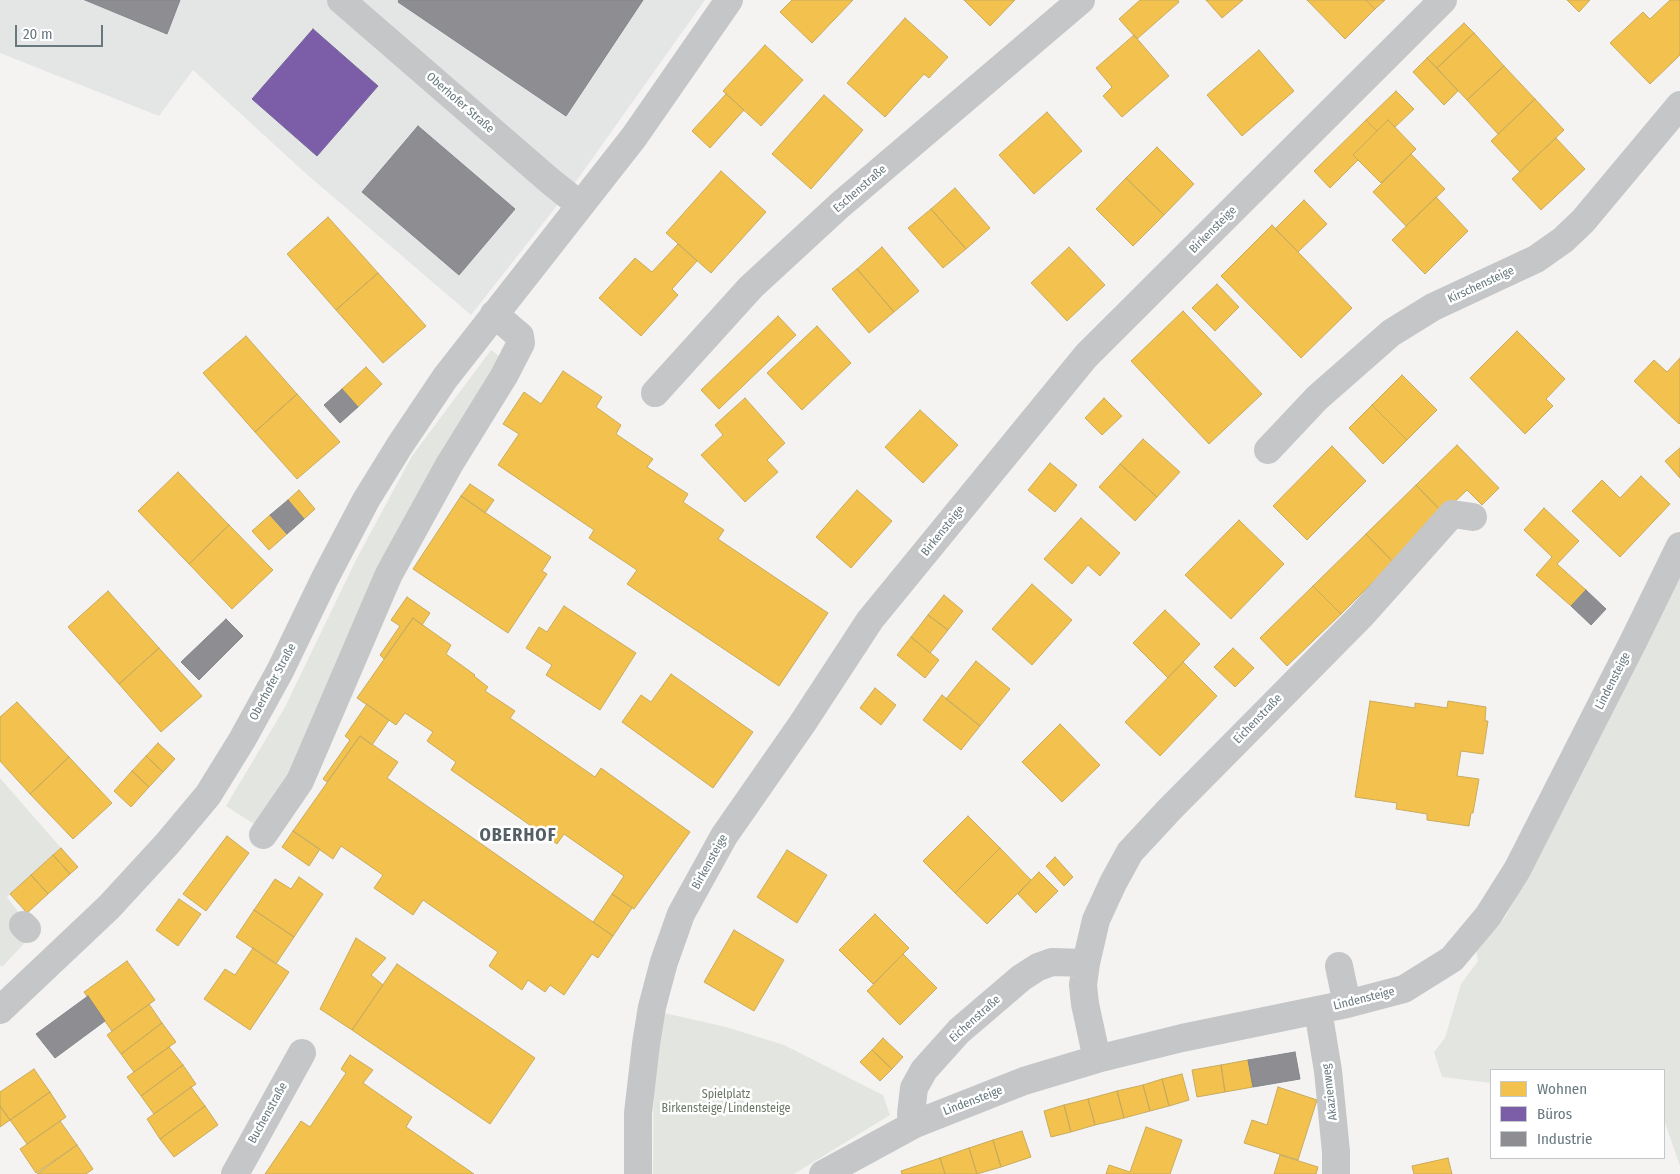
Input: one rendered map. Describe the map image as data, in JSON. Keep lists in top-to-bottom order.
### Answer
{
  "streets": {
    "street": [
      "Oberhofer Straße",
      "Eschenstraße",
      "Birkensteige",
      "Kirschensteige",
      "Lindensteige",
      "Eichenstraße",
      "Akazienweg",
      "Buchenstraße"
    ]
  },
  "crossings": [
    ["Lindensteige", "Eichenstraße"],
    ["Lindensteige", "Akazienweg"]
  ],
  "districts": ["OBERHOF"],
  "parks": ["Spielplatz Birkensteige/Lindensteige"],
  "legend": ["Wohnen", "Büros", "Industrie"],
  "scale_bar": "20 m"
}
